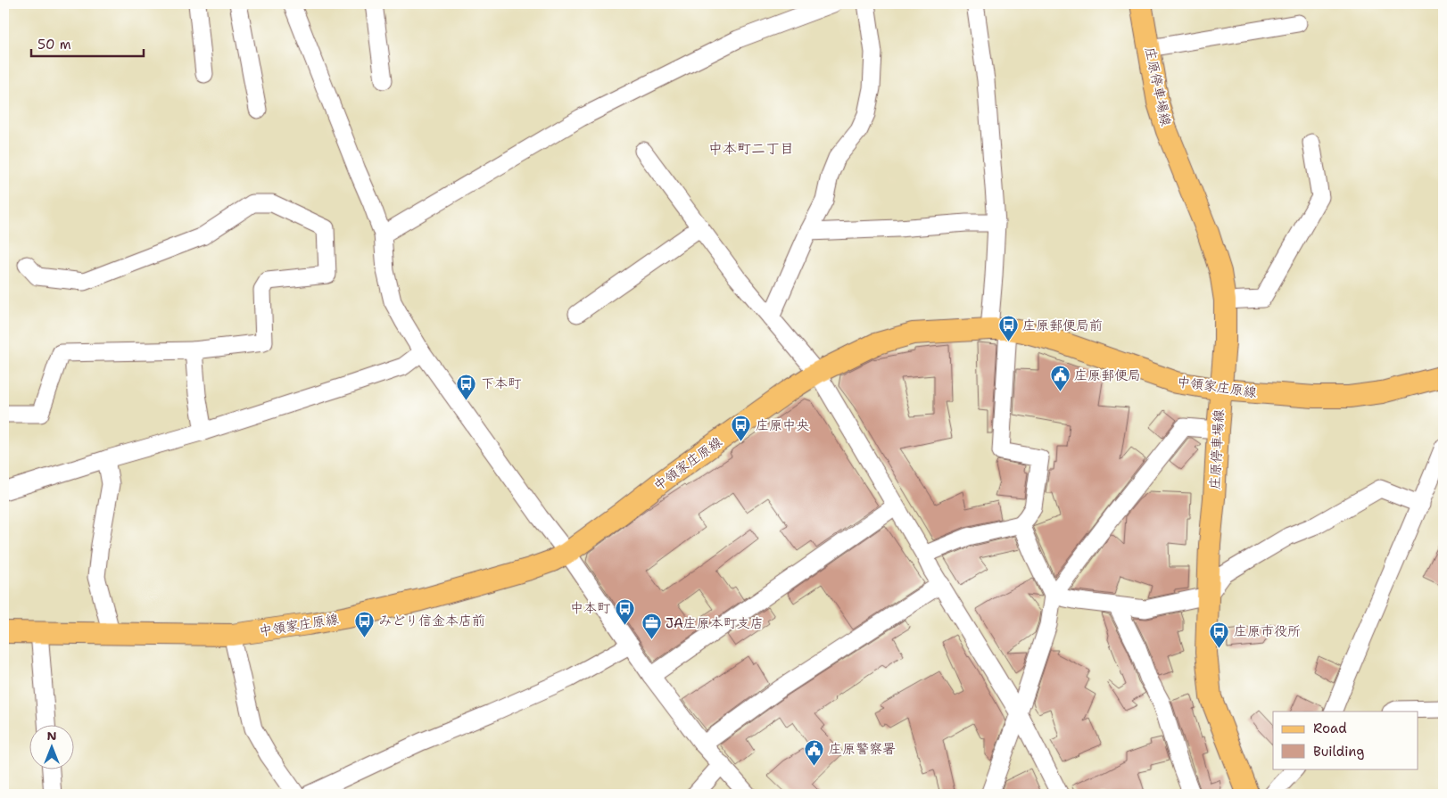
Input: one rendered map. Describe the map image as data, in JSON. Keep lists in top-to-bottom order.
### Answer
{
  "streets": {
    "main road": ["庄原停車場線", "中領家庄原線"]
  },
  "crossings": [
    ["庄原停車場線", "中領家庄原線"]
  ],
  "districts": ["中本町二丁目"],
  "places": {
    "bus stop": [
      "庄原郵便局前",
      "下本町",
      "庄原中央",
      "中本町",
      "みどり信金本店前",
      "庄原市役所"
    ],
    "public building": ["庄原郵便局", "庄原警察署"],
    "office": ["JA庄原本町支店"]
  },
  "legend": ["Road", "Building"],
  "scale_bar": "50 m",
  "north": "top"
}
